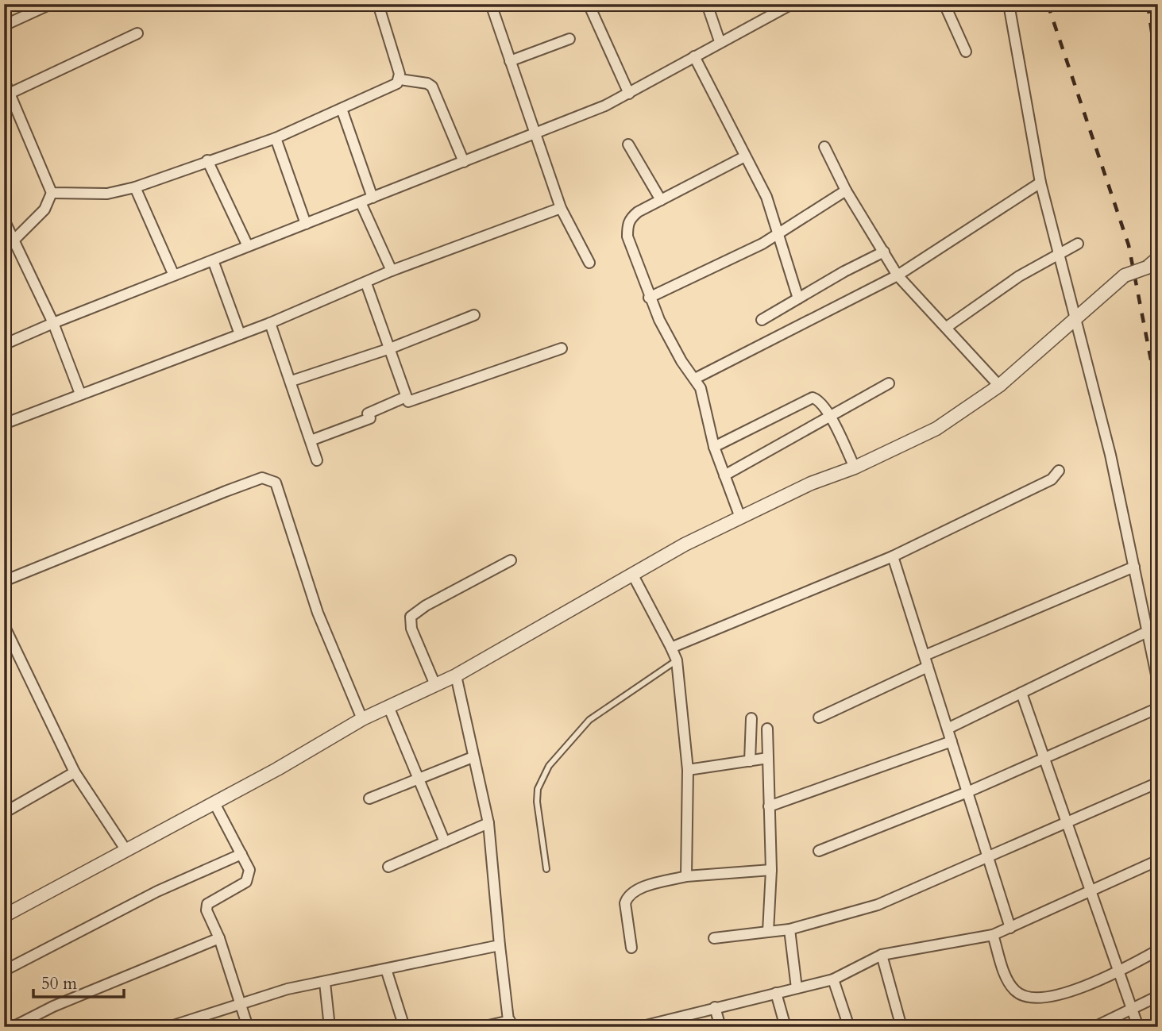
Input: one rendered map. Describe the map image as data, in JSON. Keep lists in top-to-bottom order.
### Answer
{
  "scale_bar": "50 m"
}
